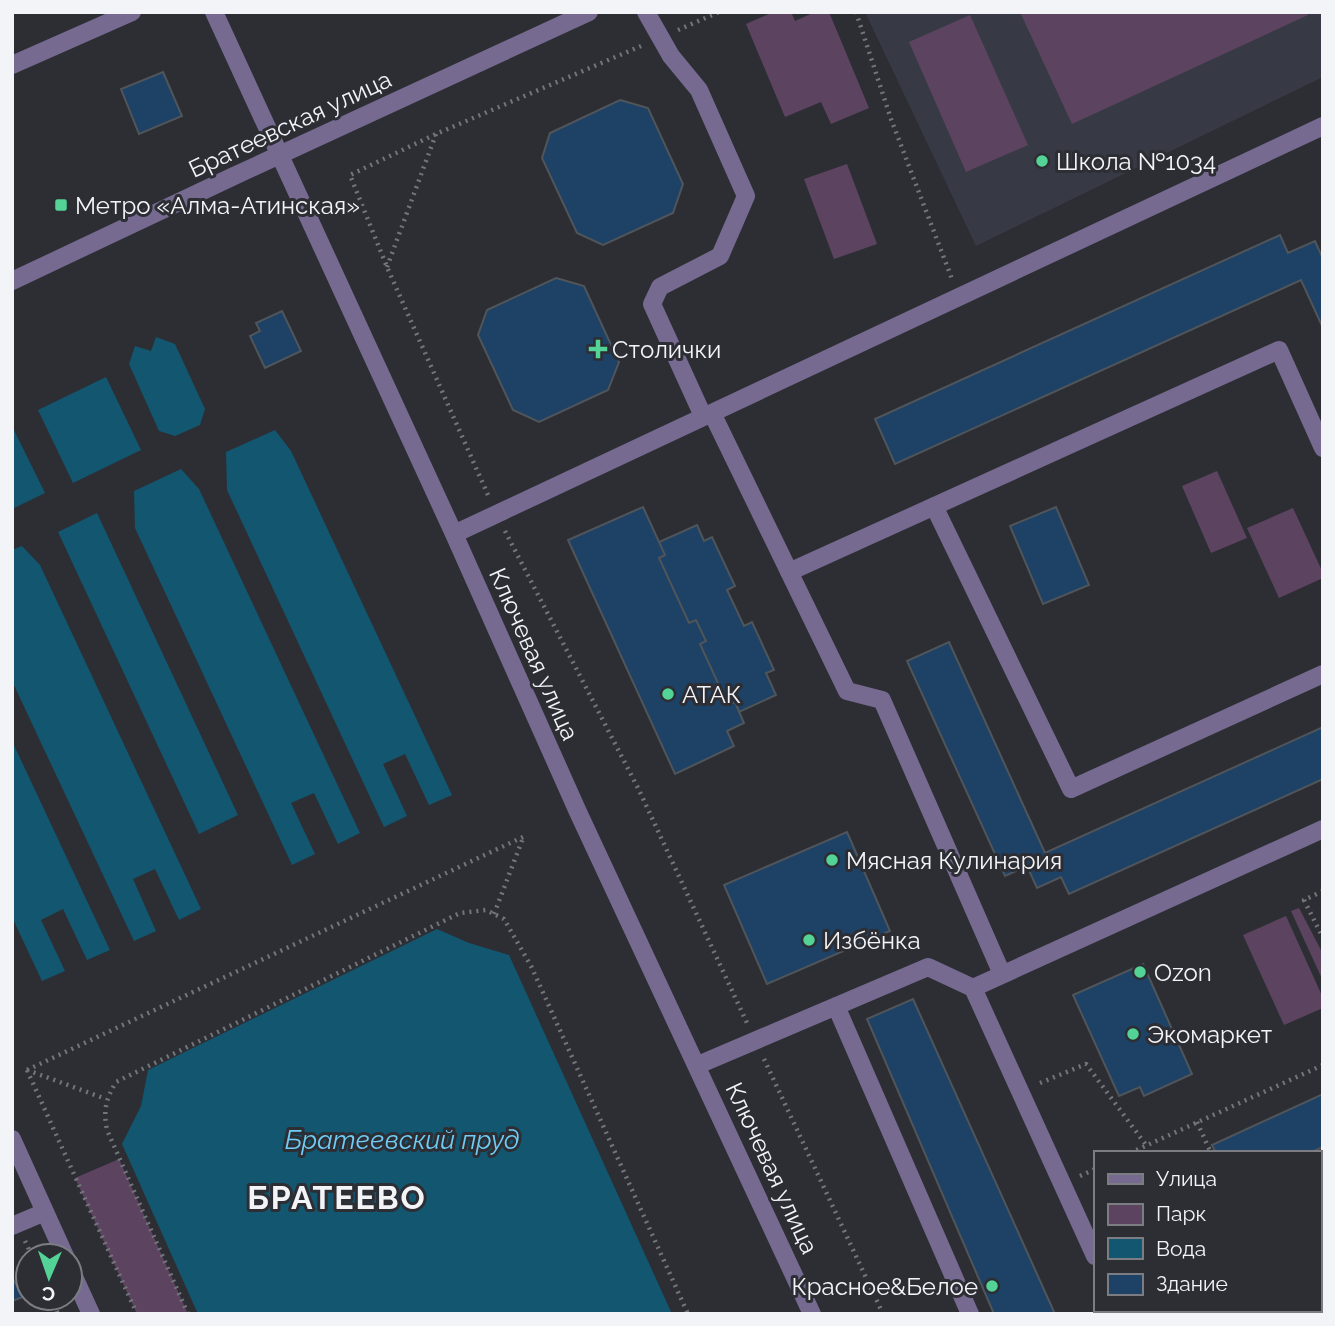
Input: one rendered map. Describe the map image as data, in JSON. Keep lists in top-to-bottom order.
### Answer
{
  "streets": {
    "street": ["Братеевская улица", "Ключевая улица"]
  },
  "crossings": [
    ["Братеевская улица", "Ключевая улица"]
  ],
  "districts": ["БРАТЕЕВО"],
  "water": ["Братеевский пруд"],
  "places": {
    "other": [
      "Школа №1034",
      "АТАК",
      "Мясная Кулинария",
      "Избёнка",
      "Ozon",
      "Экомаркет",
      "Красное&Белое"
    ],
    "transit": ["Метро «Алма-Атинская»"],
    "health": ["Столички"]
  },
  "legend": [
    "Улица",
    "Парк",
    "Вода",
    "Здание"
  ],
  "north": "bottom"
}
